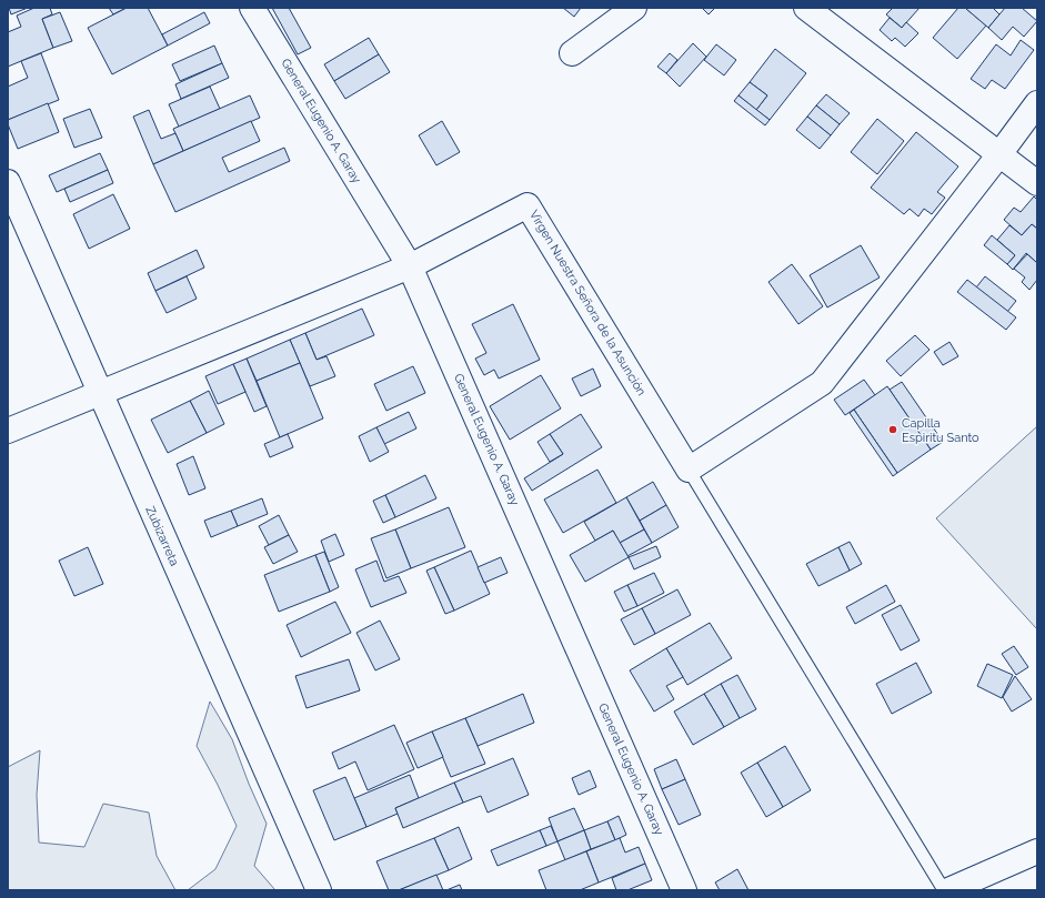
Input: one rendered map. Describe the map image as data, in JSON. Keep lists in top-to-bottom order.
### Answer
{
  "streets": {
    "street": ["General Eugenio A. Garay", "Virgen Nuestra Señora de la Asunción", "Zubizarreta"]
  },
  "crossings": [
    ["General Eugenio A. Garay", "Virgen Nuestra Señora de la Asunción"]
  ],
  "places": ["Capilla Espiritu Santo"]
}
